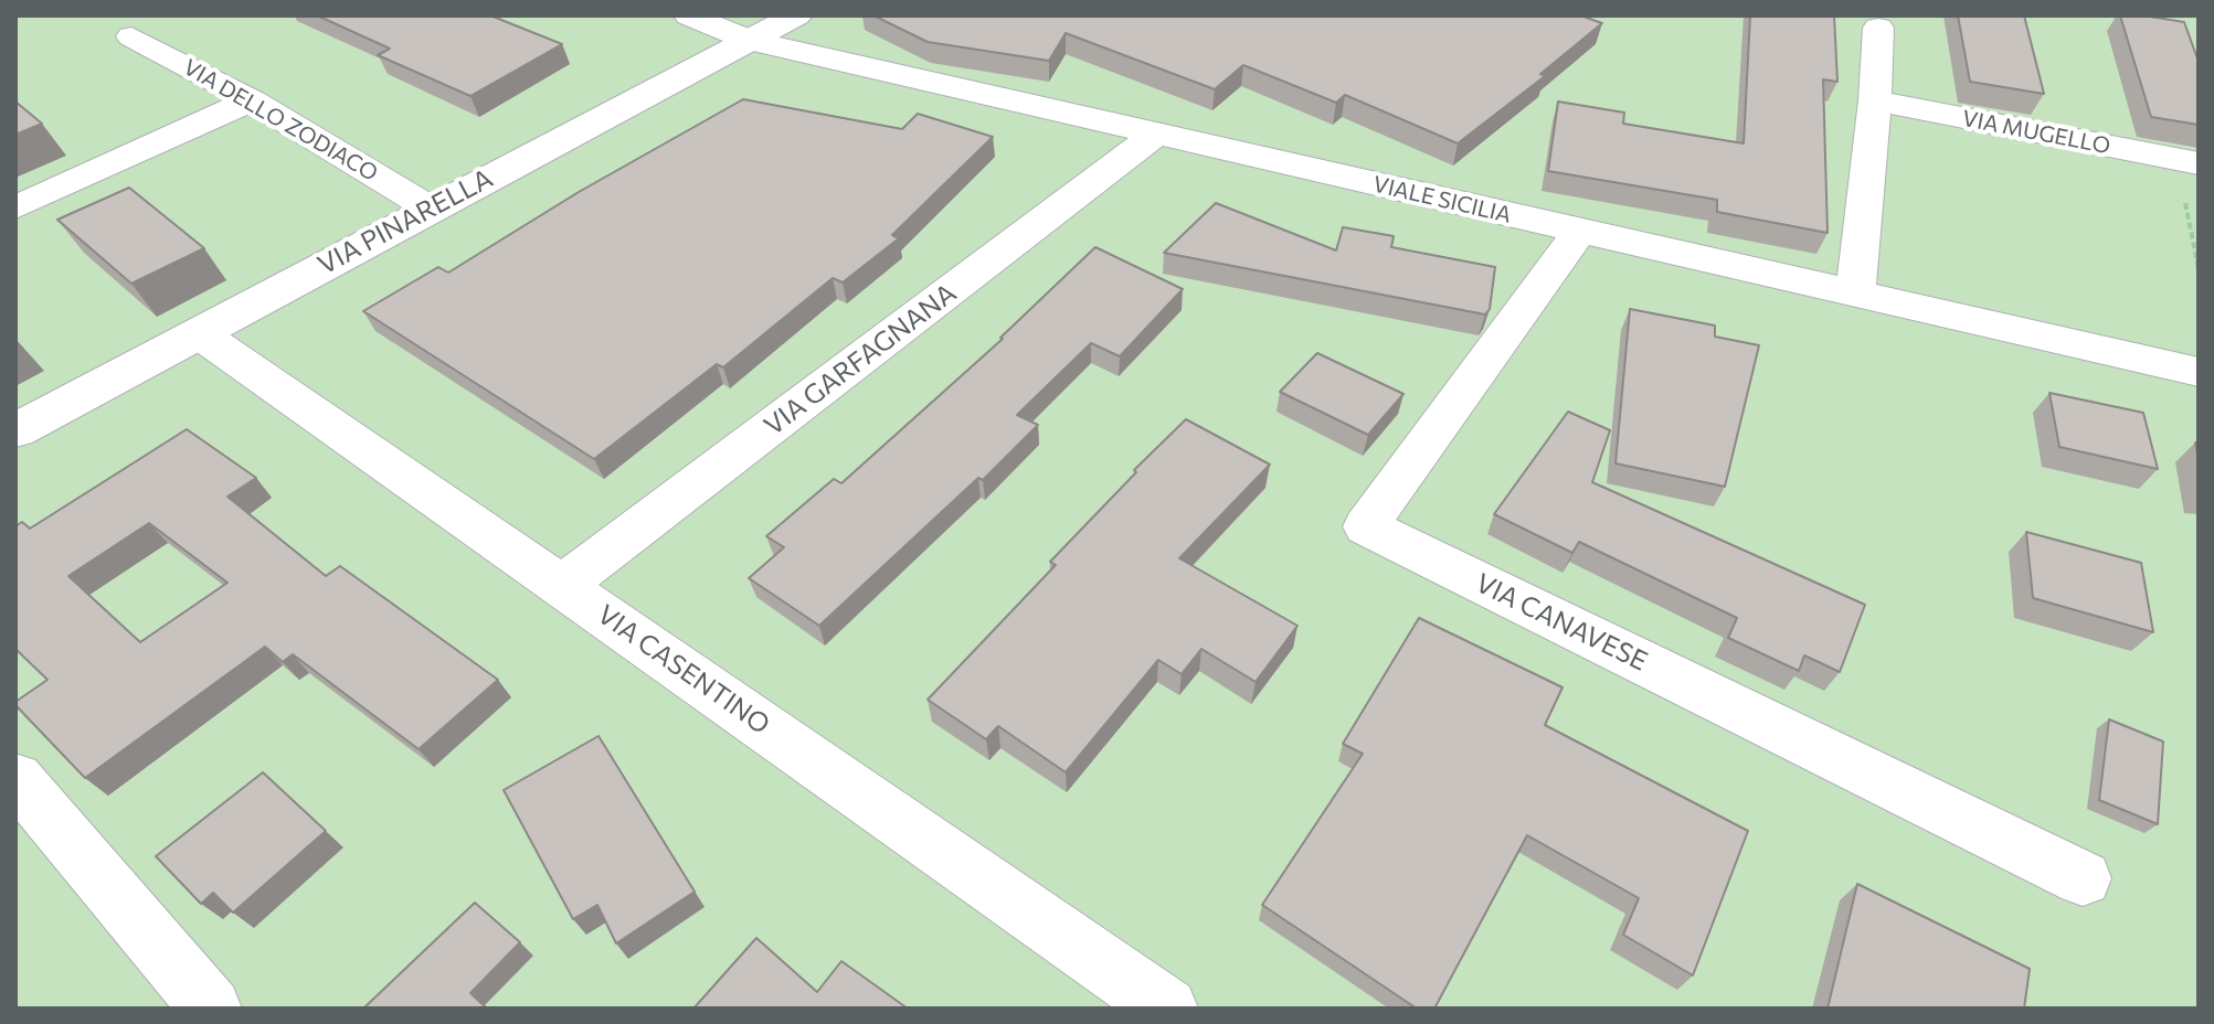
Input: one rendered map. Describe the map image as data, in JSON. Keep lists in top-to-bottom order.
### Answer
{
  "streets": {
    "street": [
      "VIA DELLO ZODIACO",
      "VIA MUGELLO",
      "VIALE SICILIA",
      "VIA PINARELLA",
      "VIA GARFAGNANA",
      "VIA CANAVESE",
      "VIA CASENTINO"
    ]
  },
  "crossings": [
    ["VIA DELLO ZODIACO", "VIA PINARELLA"],
    ["VIALE SICILIA", "VIA PINARELLA"],
    ["VIALE SICILIA", "VIA GARFAGNANA"],
    ["VIALE SICILIA", "VIA CANAVESE"],
    ["VIA PINARELLA", "VIA CASENTINO"],
    ["VIA GARFAGNANA", "VIA CASENTINO"]
  ]
}
